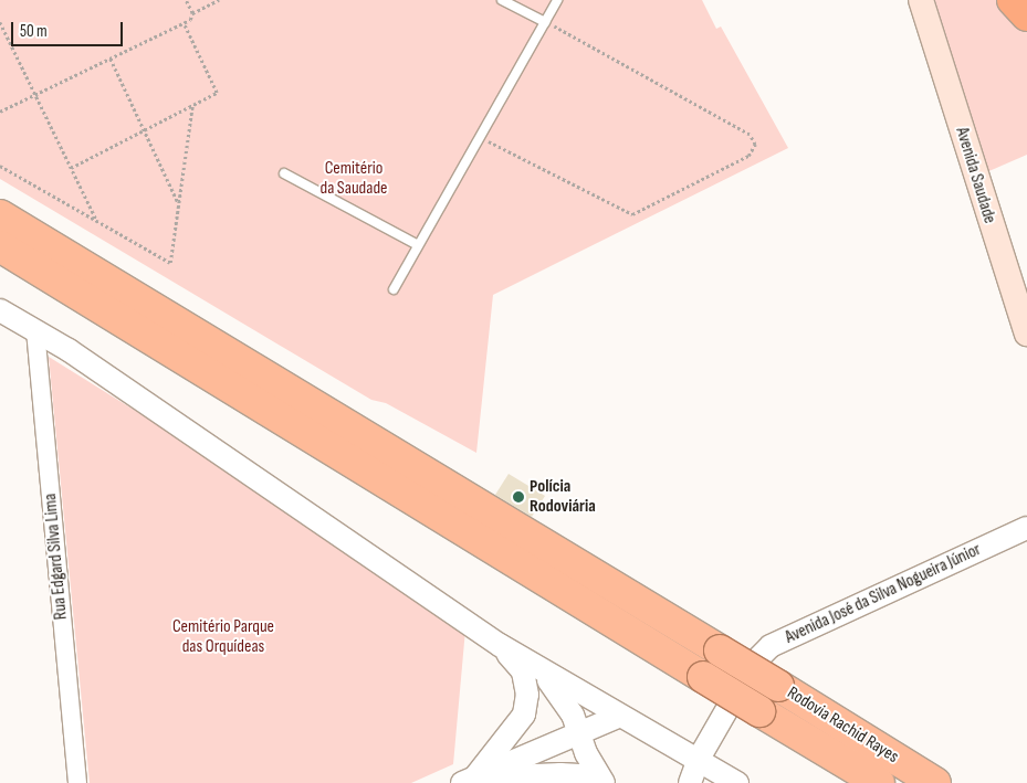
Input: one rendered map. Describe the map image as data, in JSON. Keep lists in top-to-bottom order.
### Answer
{
  "streets": {
    "highway": ["Rodovia Rachid Rayes"],
    "main road": ["Avenida Saudade"],
    "street": ["Rua Edgard Silva Lima", "Avenida José da Silva Nogueira Júnior"]
  },
  "parks": ["Cemitério da Saudade", "Cemitério Parque das Orquídeas"],
  "places": ["Polícia Rodoviária"],
  "scale_bar": "50 m"
}
